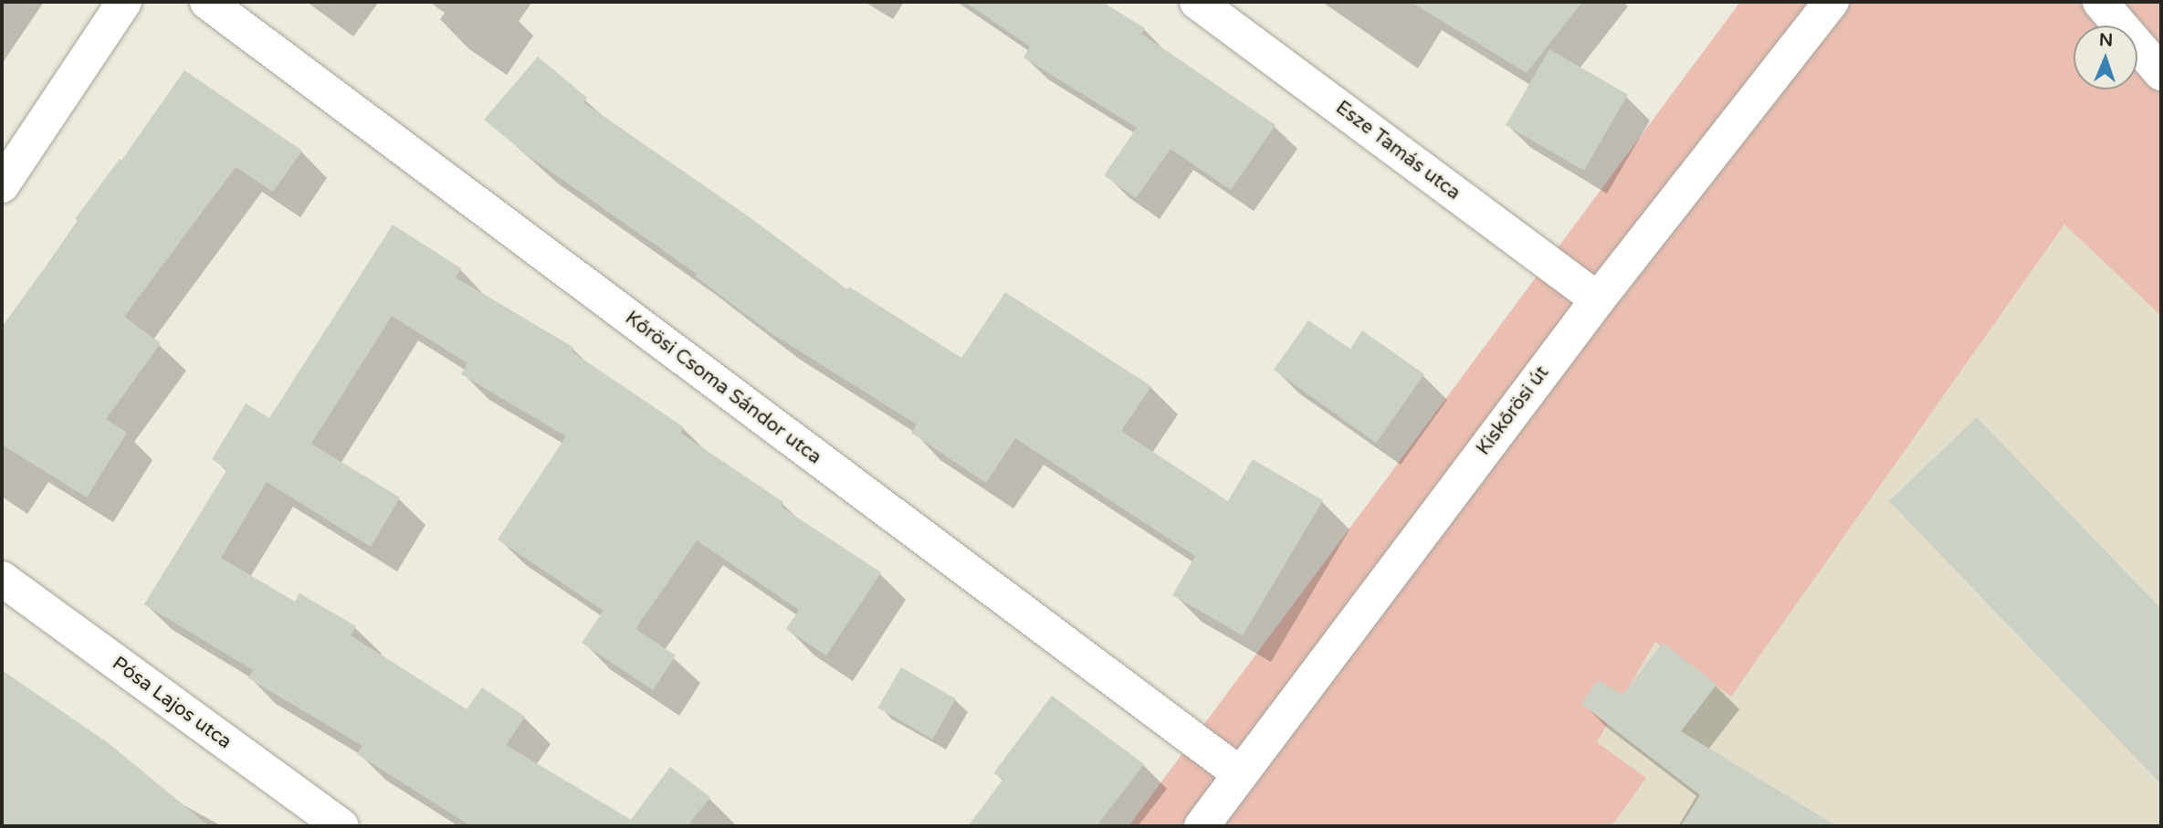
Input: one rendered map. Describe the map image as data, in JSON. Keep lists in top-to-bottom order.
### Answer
{
  "streets": {
    "street": [
      "Esze Tamás utca",
      "Kőrösi Csoma Sándor utca",
      "Kiskőrösi út",
      "Pósa Lajos utca"
    ]
  },
  "crossings": [
    ["Esze Tamás utca", "Kiskőrösi út"],
    ["Kőrösi Csoma Sándor utca", "Kiskőrösi út"]
  ],
  "north": "top"
}
